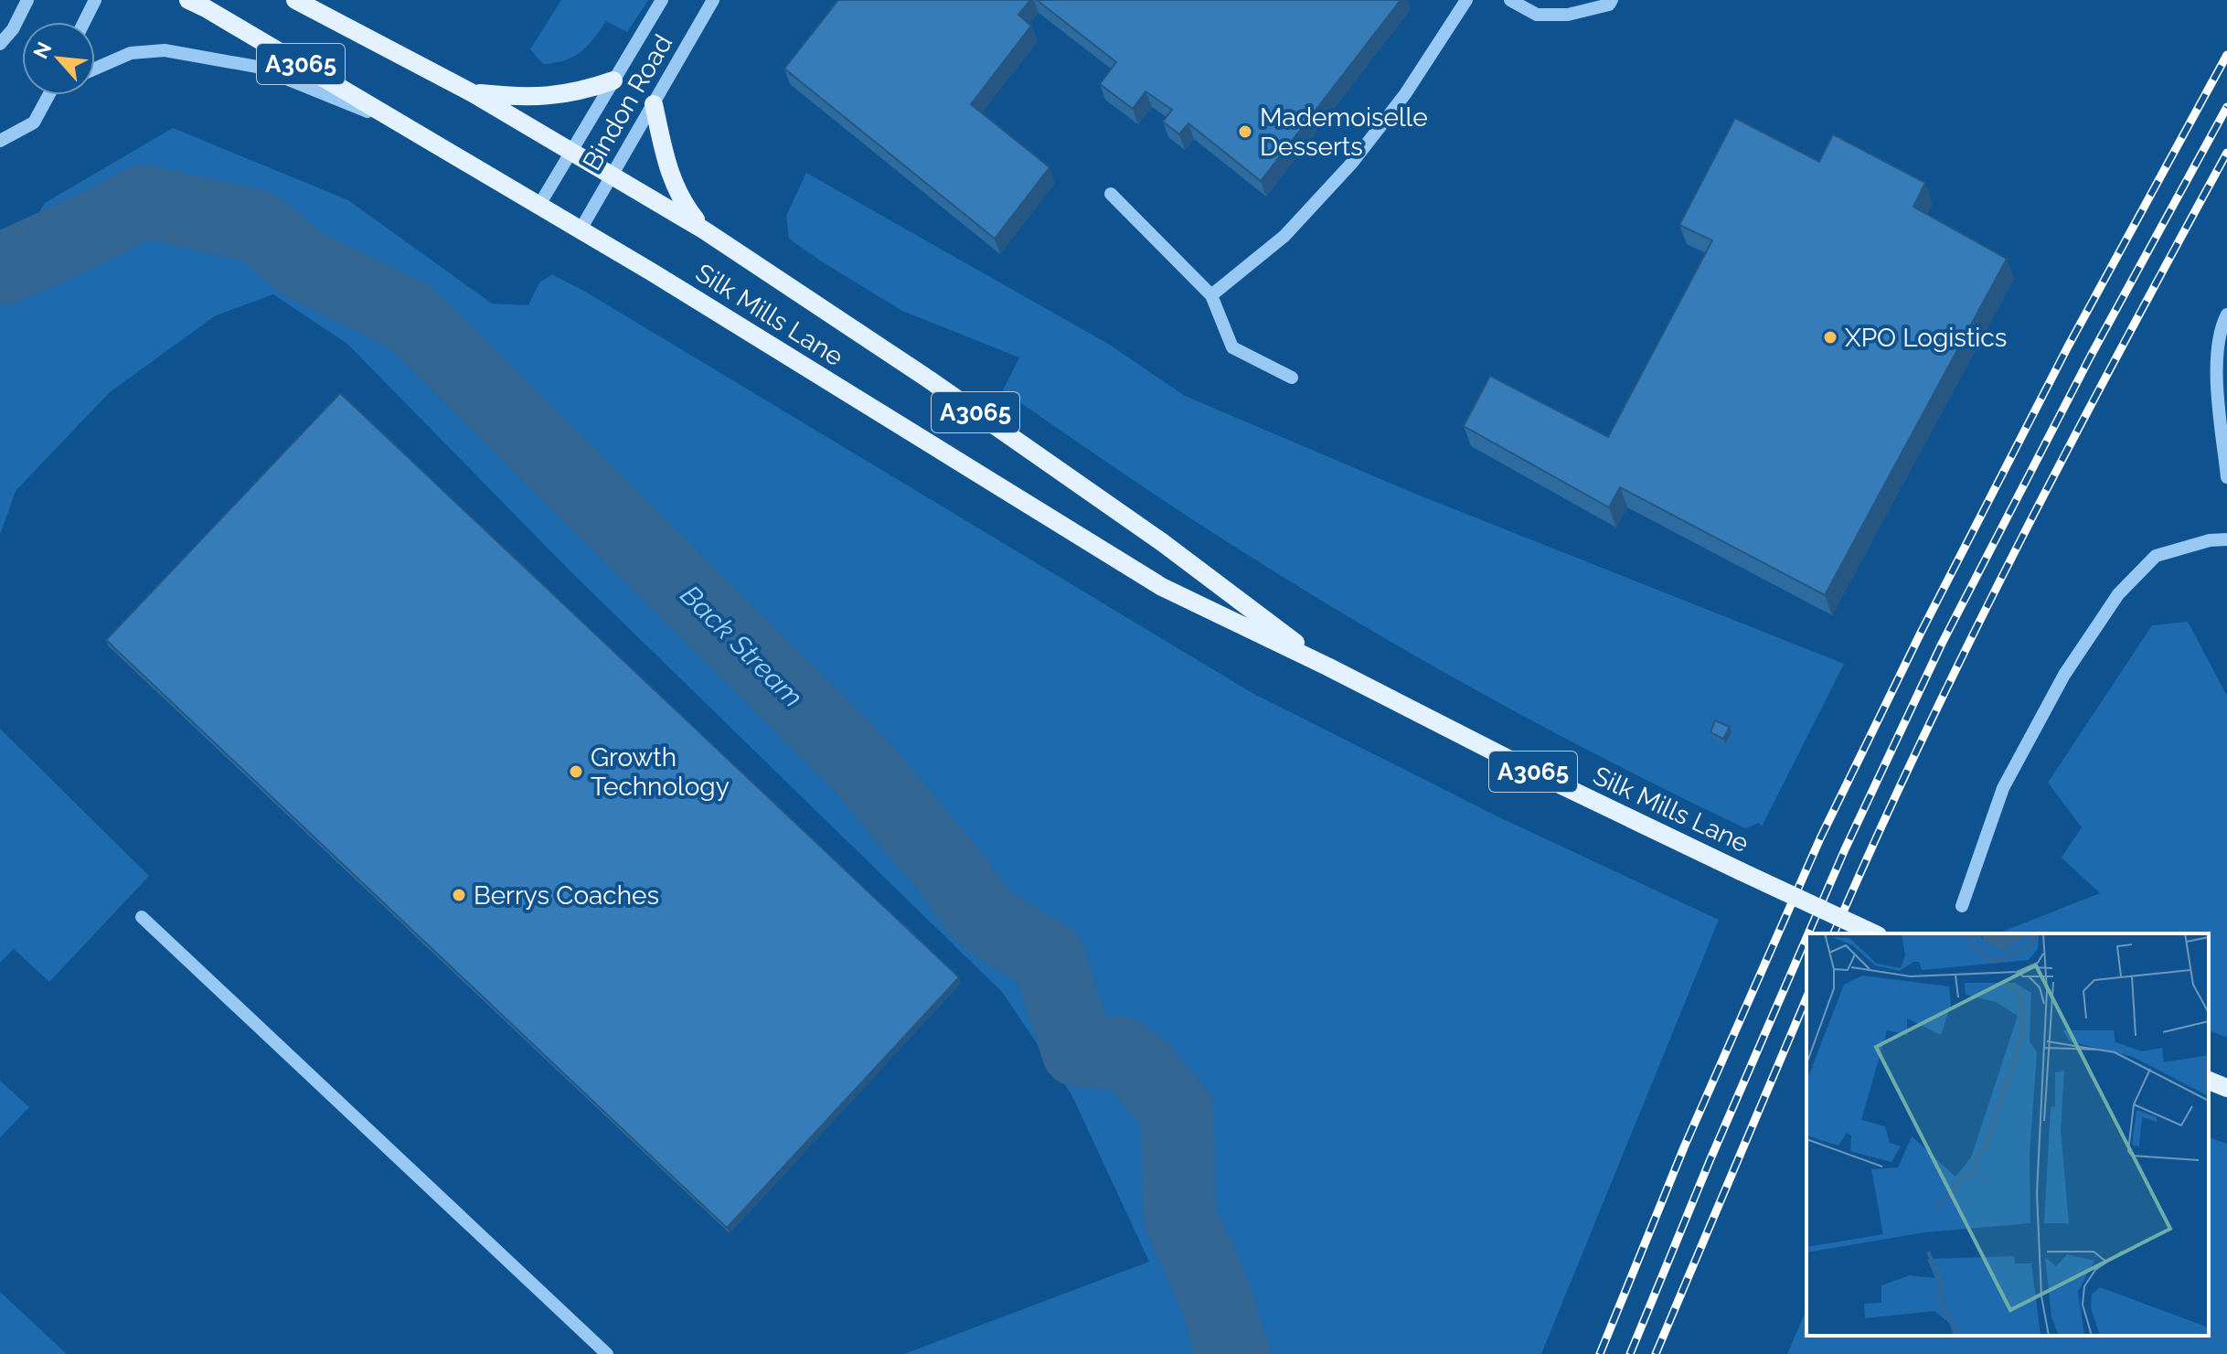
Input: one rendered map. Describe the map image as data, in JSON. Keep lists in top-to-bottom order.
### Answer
{
  "streets": {
    "main road": ["A3065", "Silk Mills Lane"],
    "street": ["Bindon Road"]
  },
  "crossings": [
    ["Bindon Road", "Silk Mills Lane"]
  ],
  "water": ["Back Stream"],
  "places": [
    "Mademoiselle Desserts",
    "XPO Logistics",
    "Growth Technology",
    "Berrys Coaches"
  ],
  "north": "top left"
}
